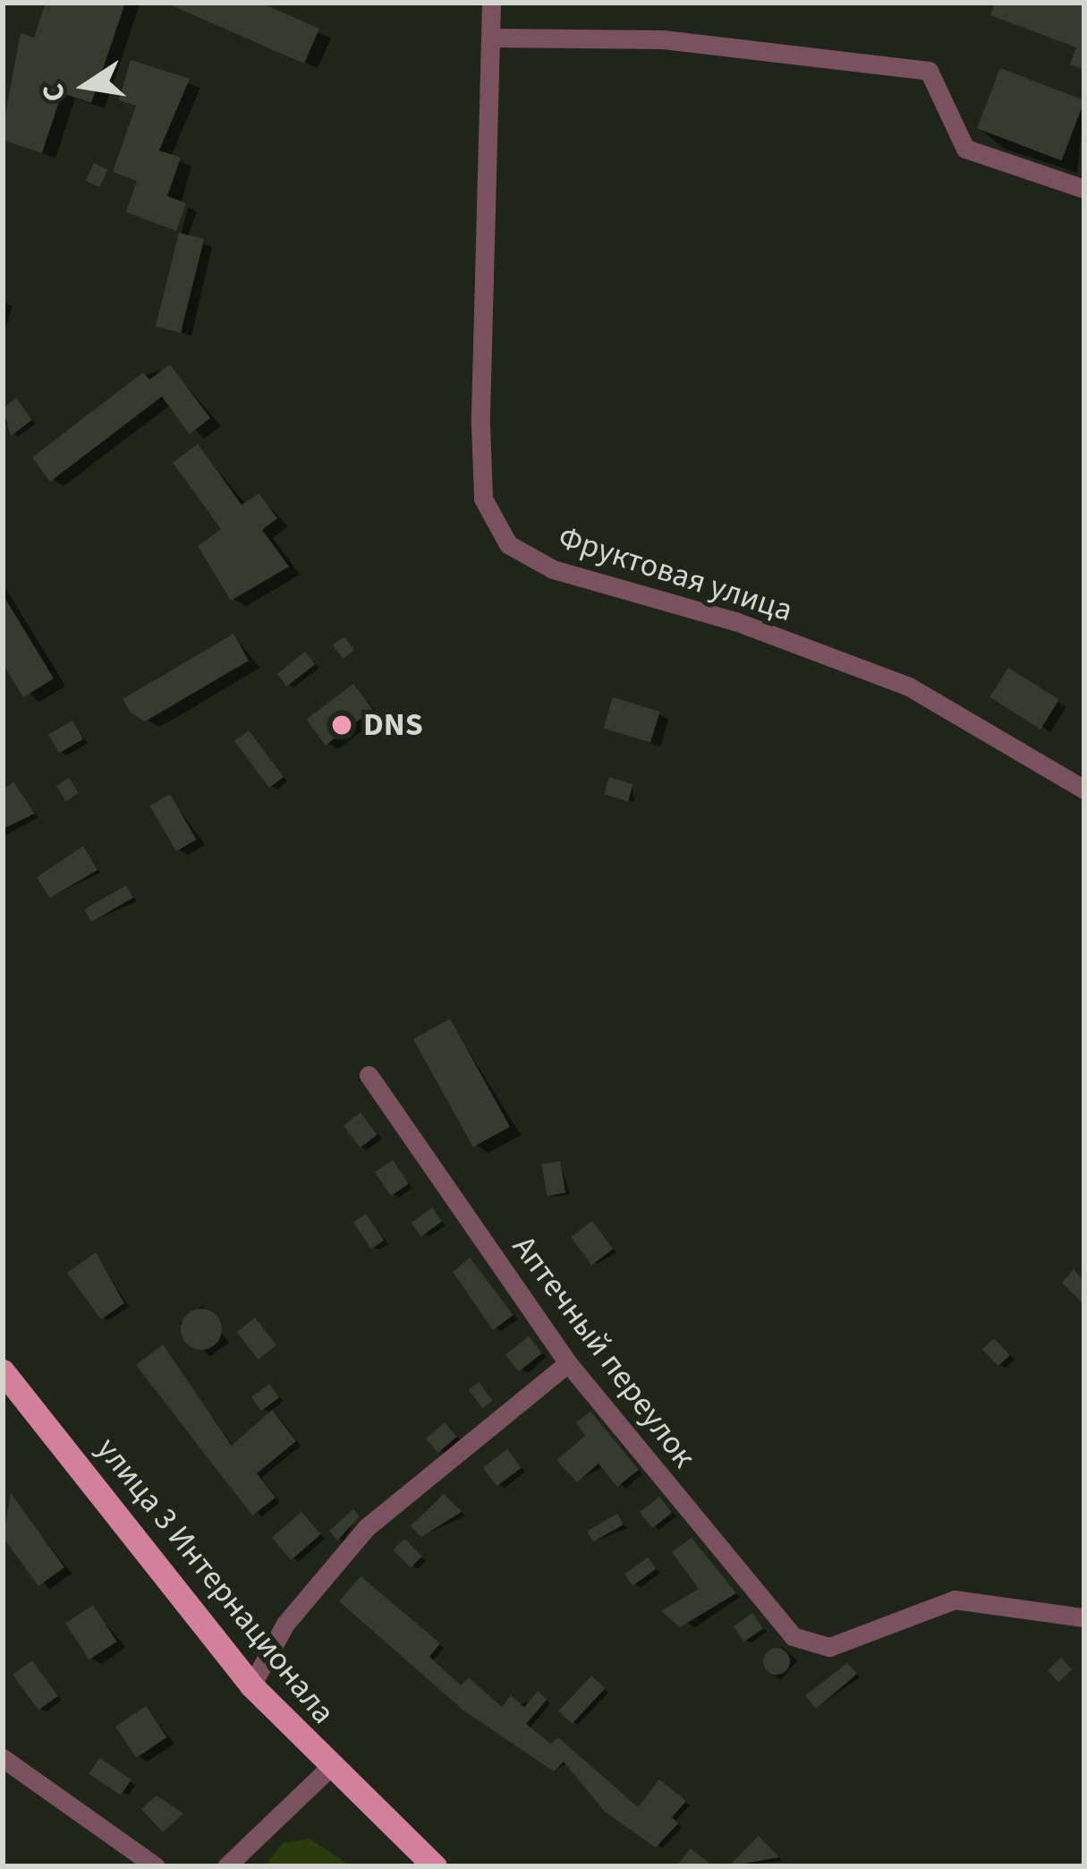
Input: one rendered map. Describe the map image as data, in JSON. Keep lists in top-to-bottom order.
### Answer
{
  "streets": {
    "main road": ["улица 3 Интернационала"],
    "street": ["Фруктовая улица", "Аптечный переулок"]
  },
  "places": ["DNS"],
  "north": "left"
}
